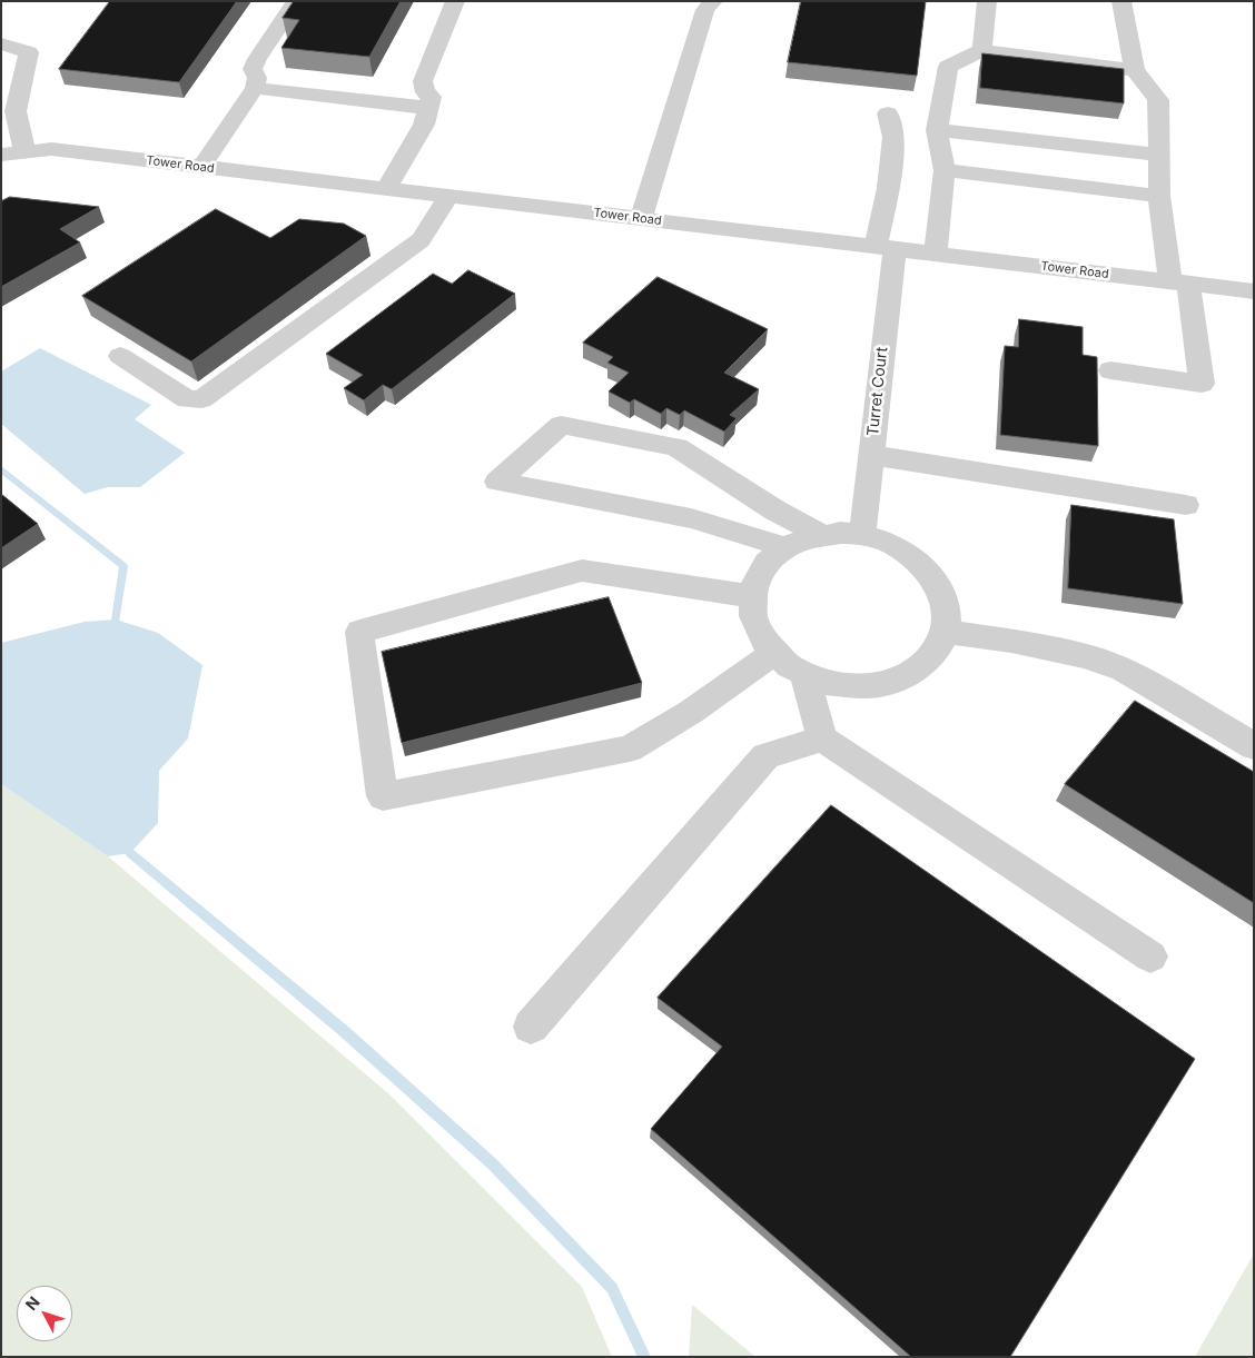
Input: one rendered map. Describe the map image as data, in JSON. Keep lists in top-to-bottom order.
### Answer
{
  "streets": {
    "street": ["Tower Road", "Turret Court"]
  },
  "crossings": [
    ["Tower Road", "Turret Court"]
  ],
  "north": "top left"
}
